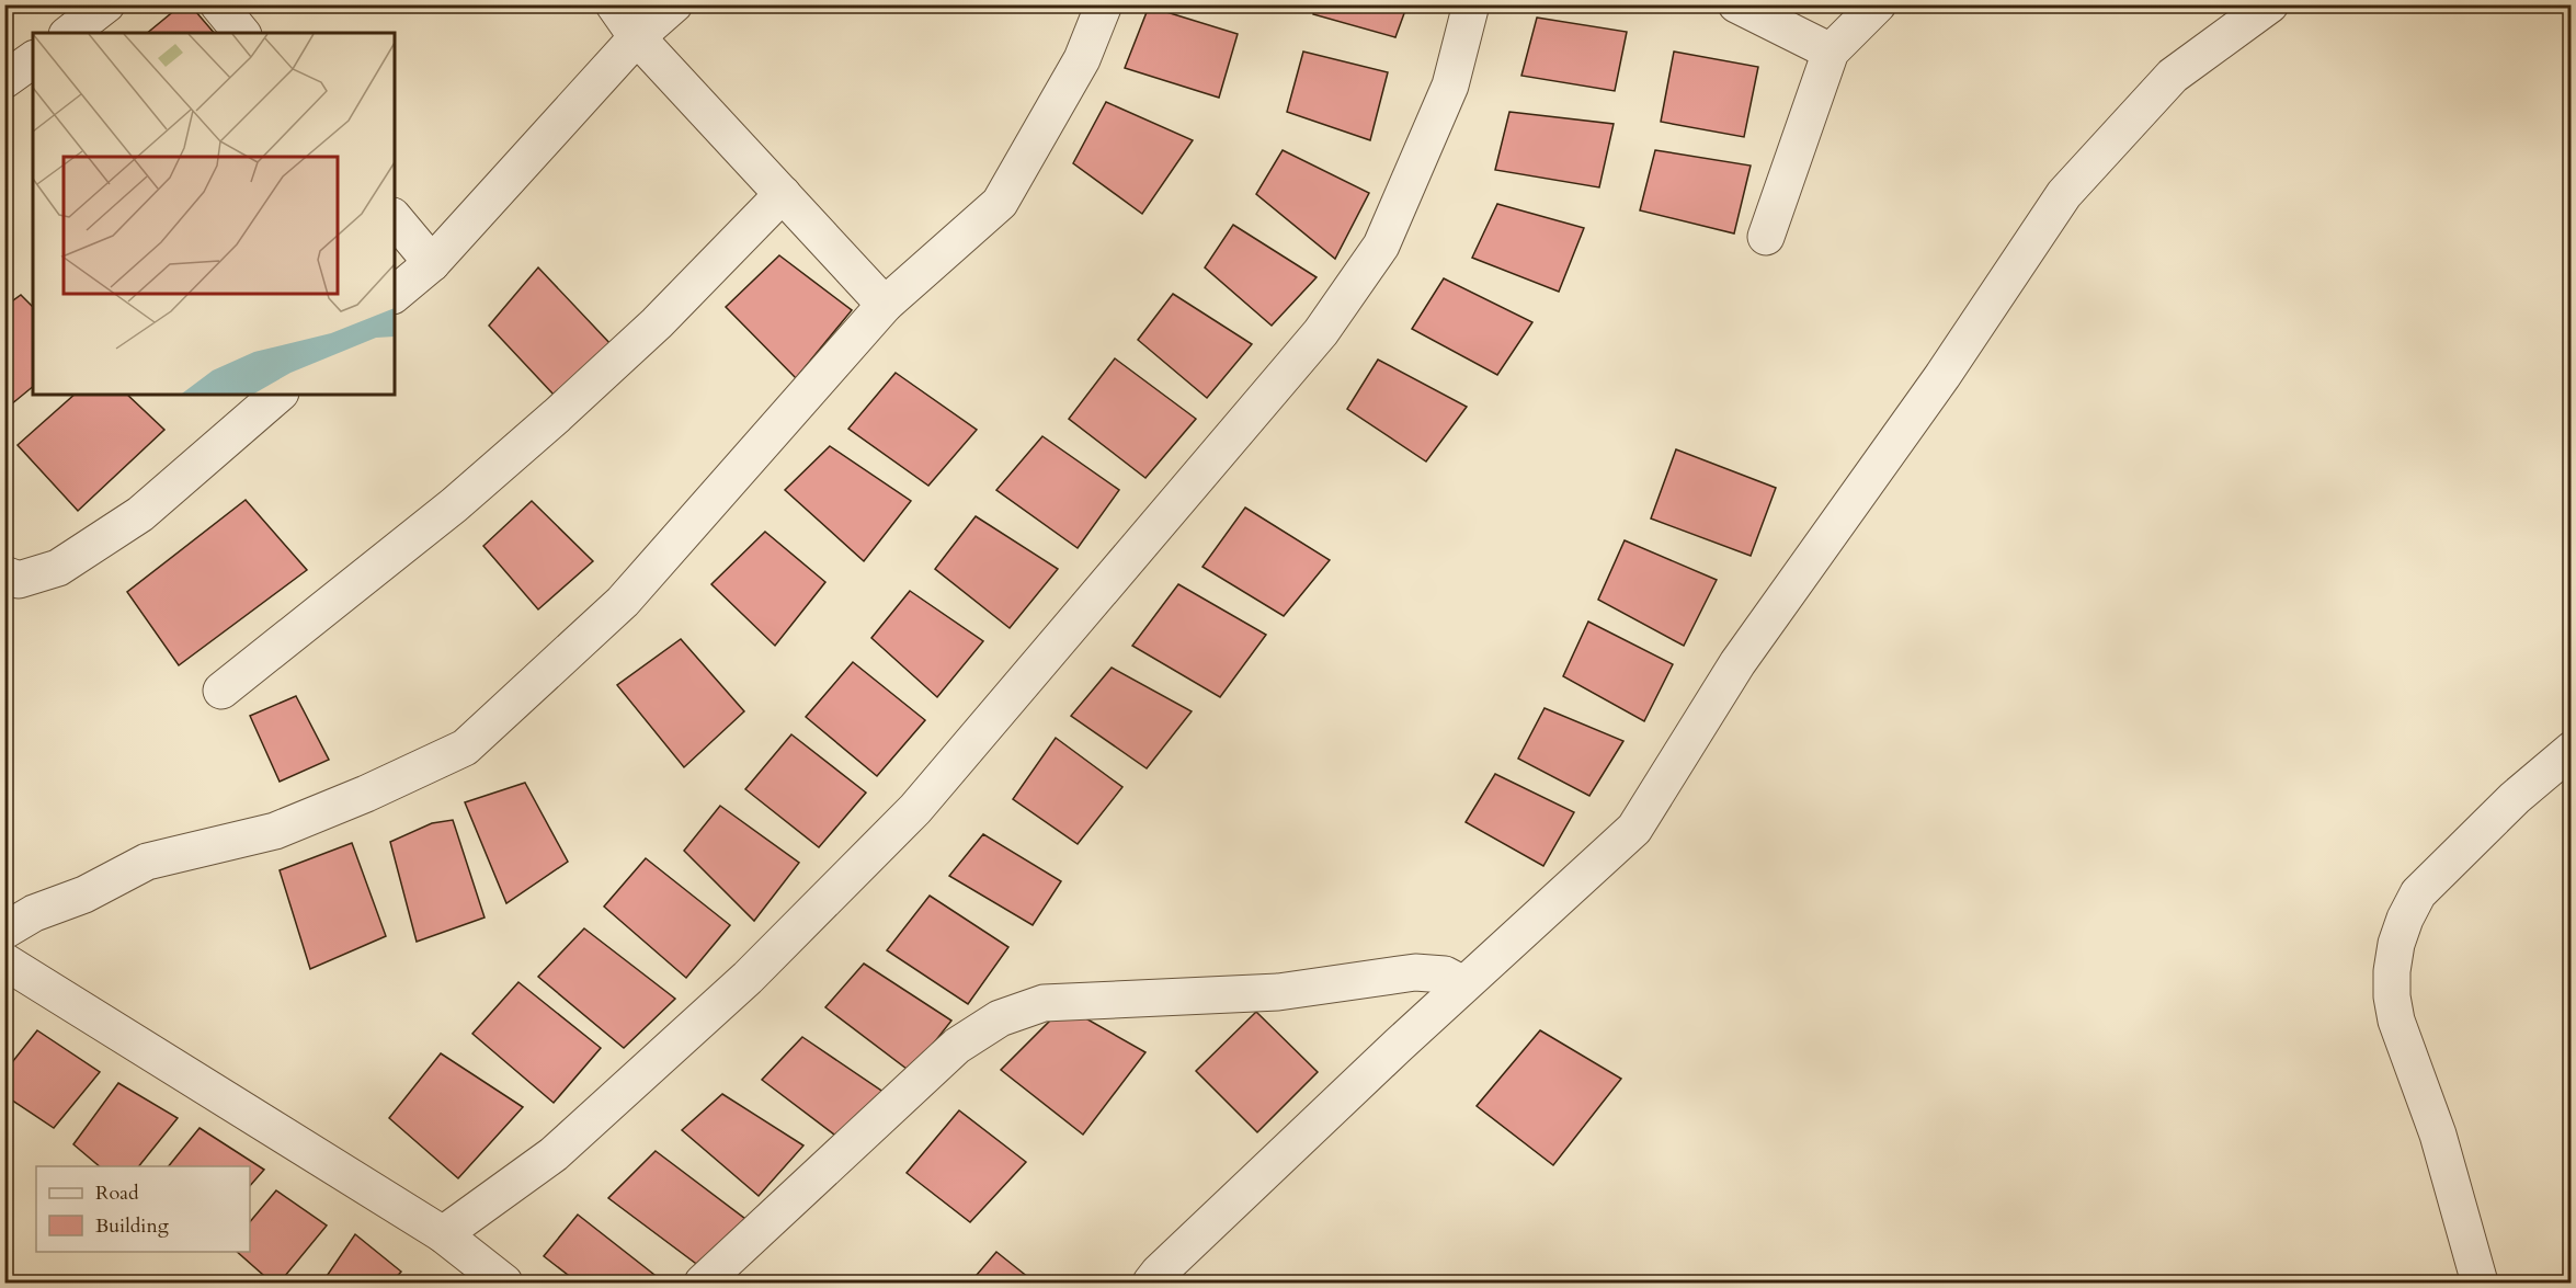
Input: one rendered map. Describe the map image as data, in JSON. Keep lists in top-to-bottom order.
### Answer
{
  "legend": ["Road", "Building"]
}
